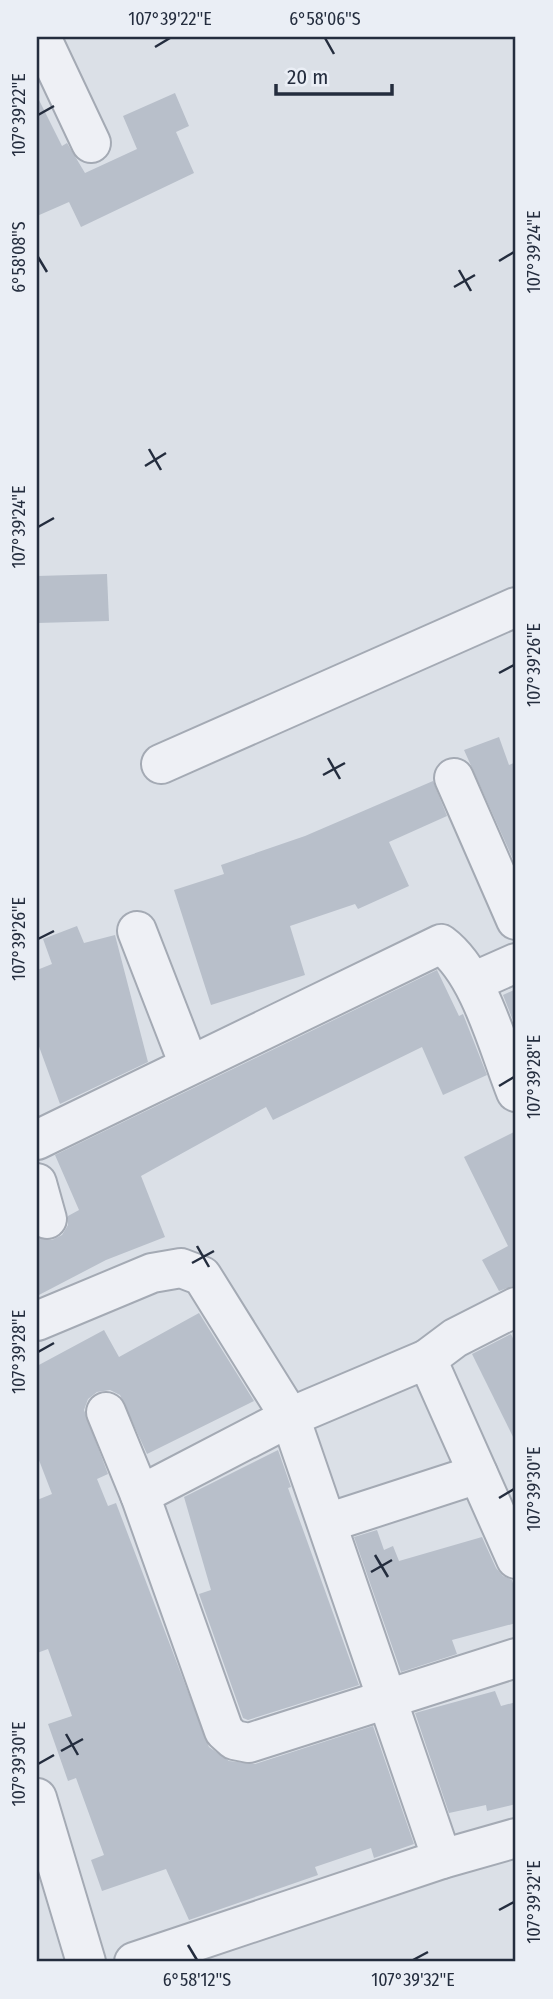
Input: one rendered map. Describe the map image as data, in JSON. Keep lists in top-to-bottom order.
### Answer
{
  "scale_bar": "20 m",
  "coordinates": [
    "107°39'22\"E",
    "6°58'06\"S",
    "107°39'24\"E",
    "6°58'08\"S",
    "107°39'26\"E",
    "107°39'28\"E",
    "107°39'30\"E",
    "107°39'32\"E",
    "6°58'12\"S"
  ]
}
